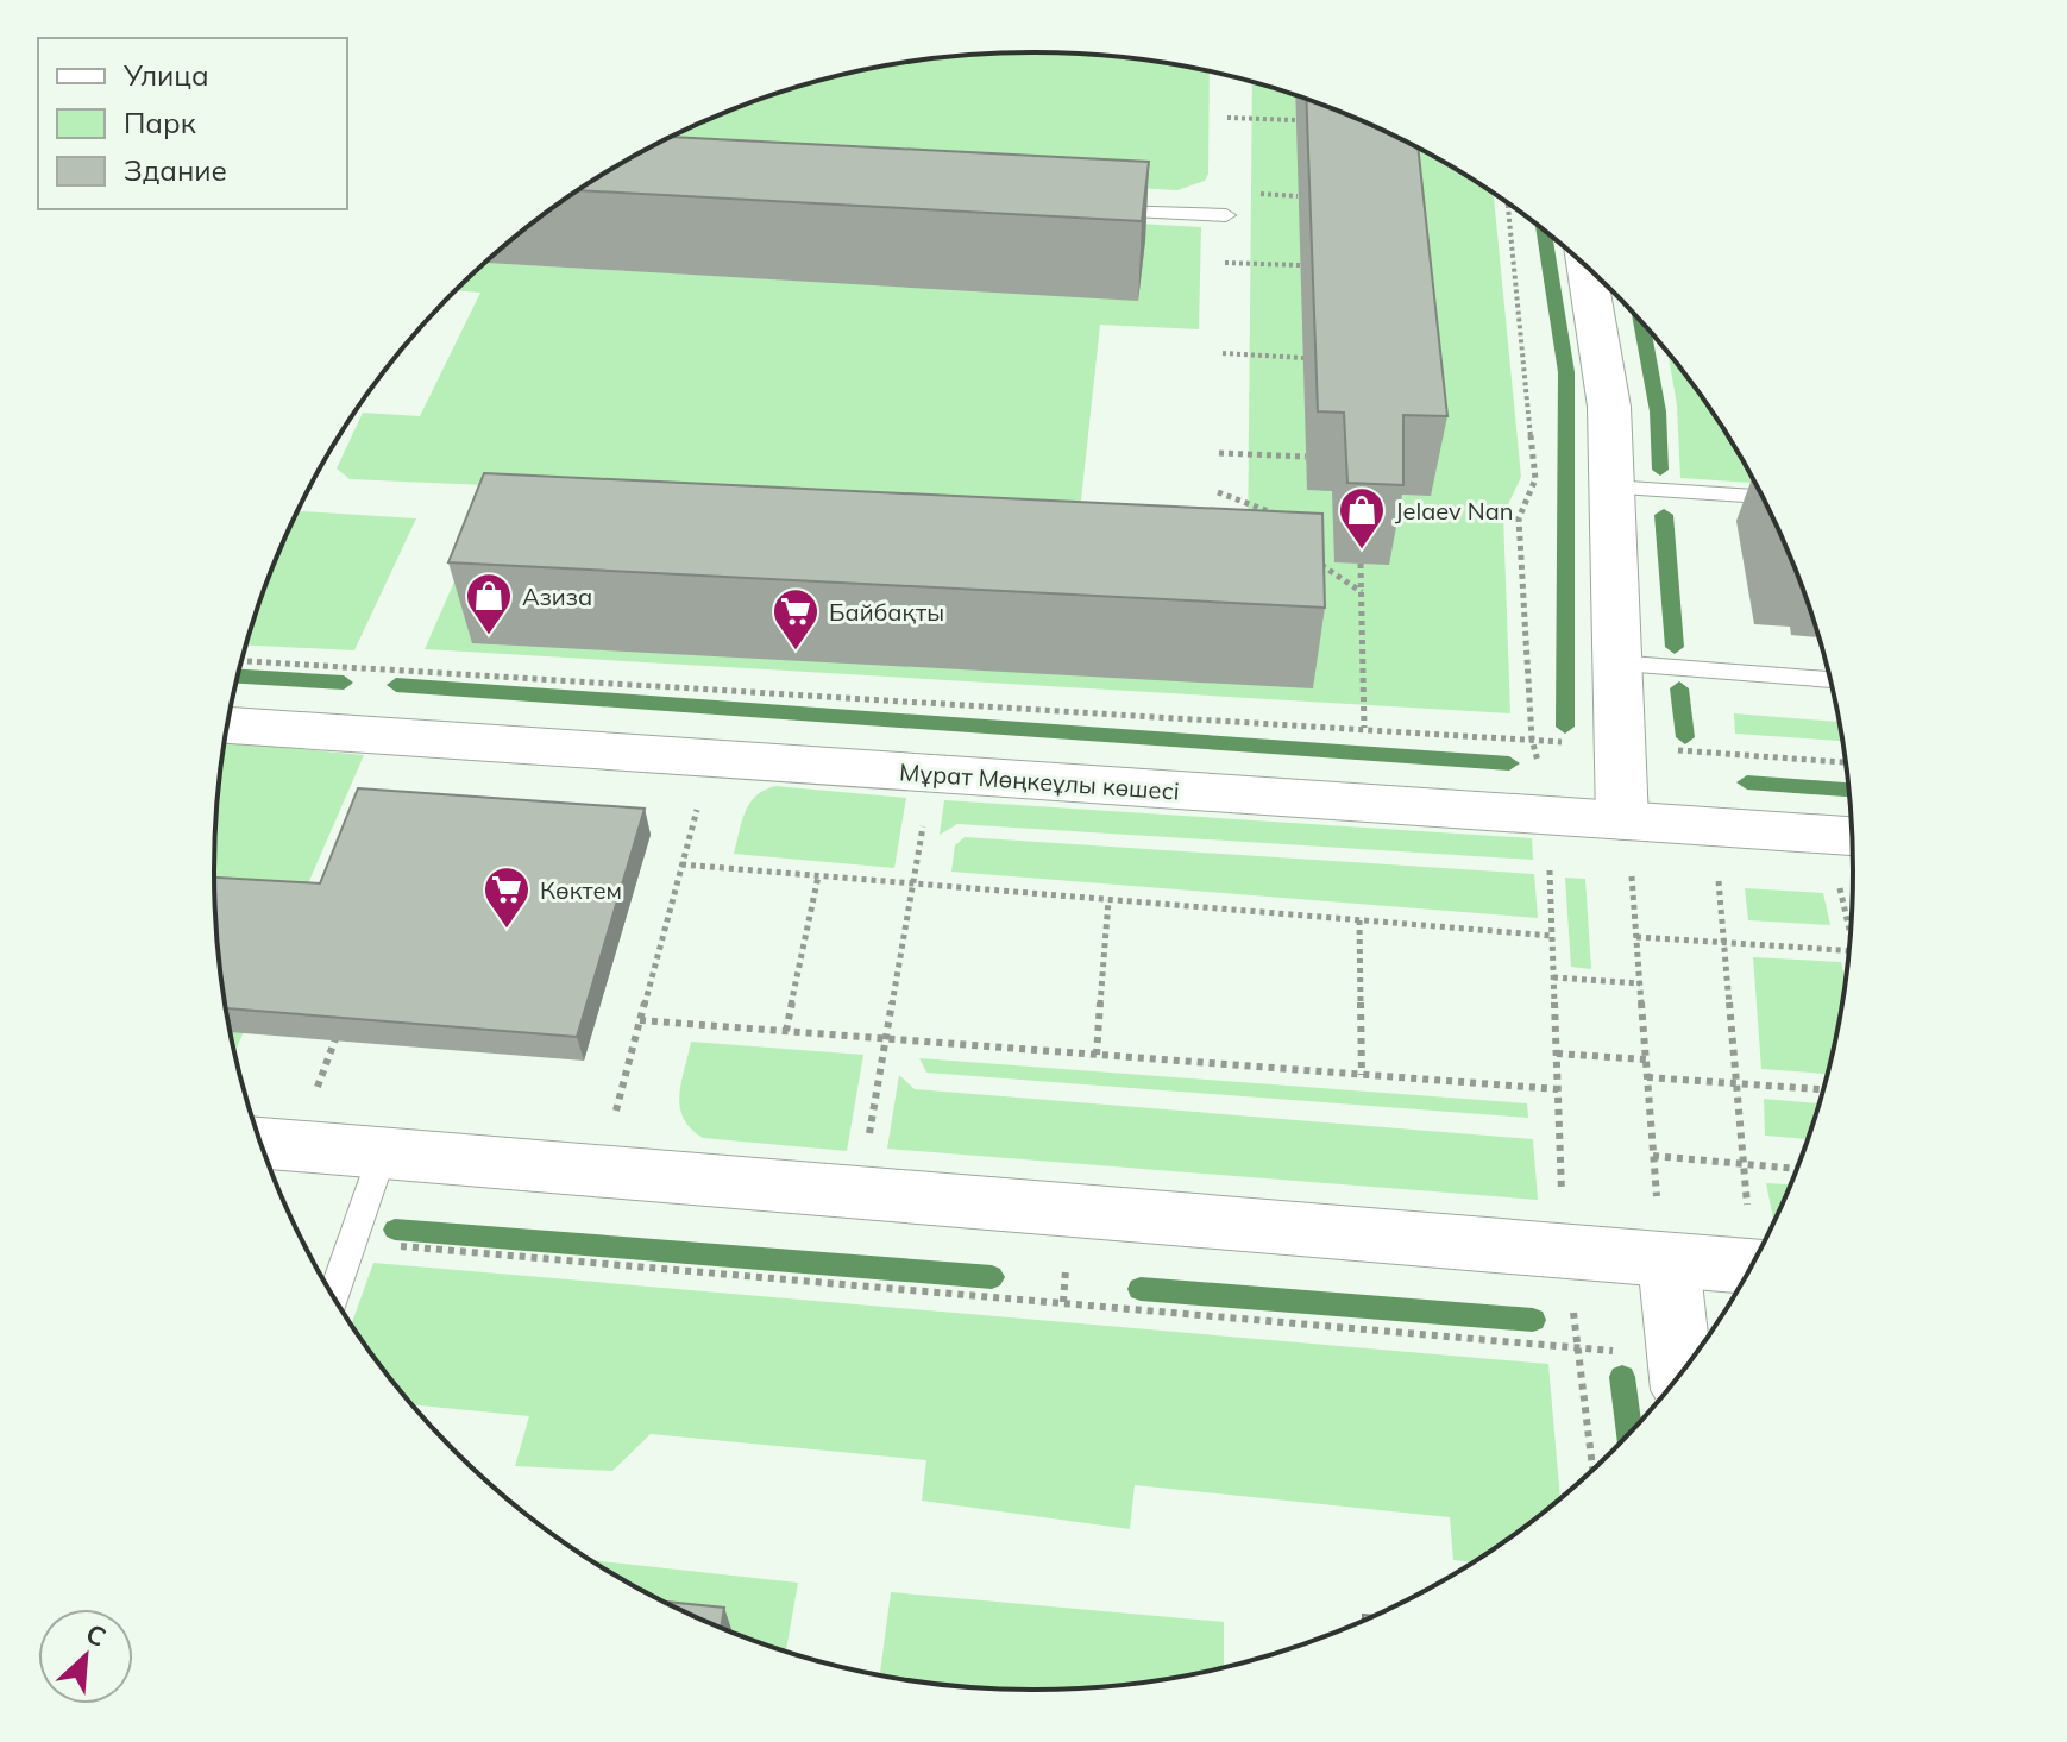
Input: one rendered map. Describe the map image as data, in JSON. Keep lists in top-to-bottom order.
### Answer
{
  "streets": {
    "main road": ["Мұрат Мөңкеұлы көшесі"]
  },
  "places": {
    "shop": ["Jelaev Nan", "Азиза"],
    "supermarket": ["Байбақты", "Көктем"]
  },
  "legend": ["Улица", "Парк", "Здание"],
  "north": "top right"
}
